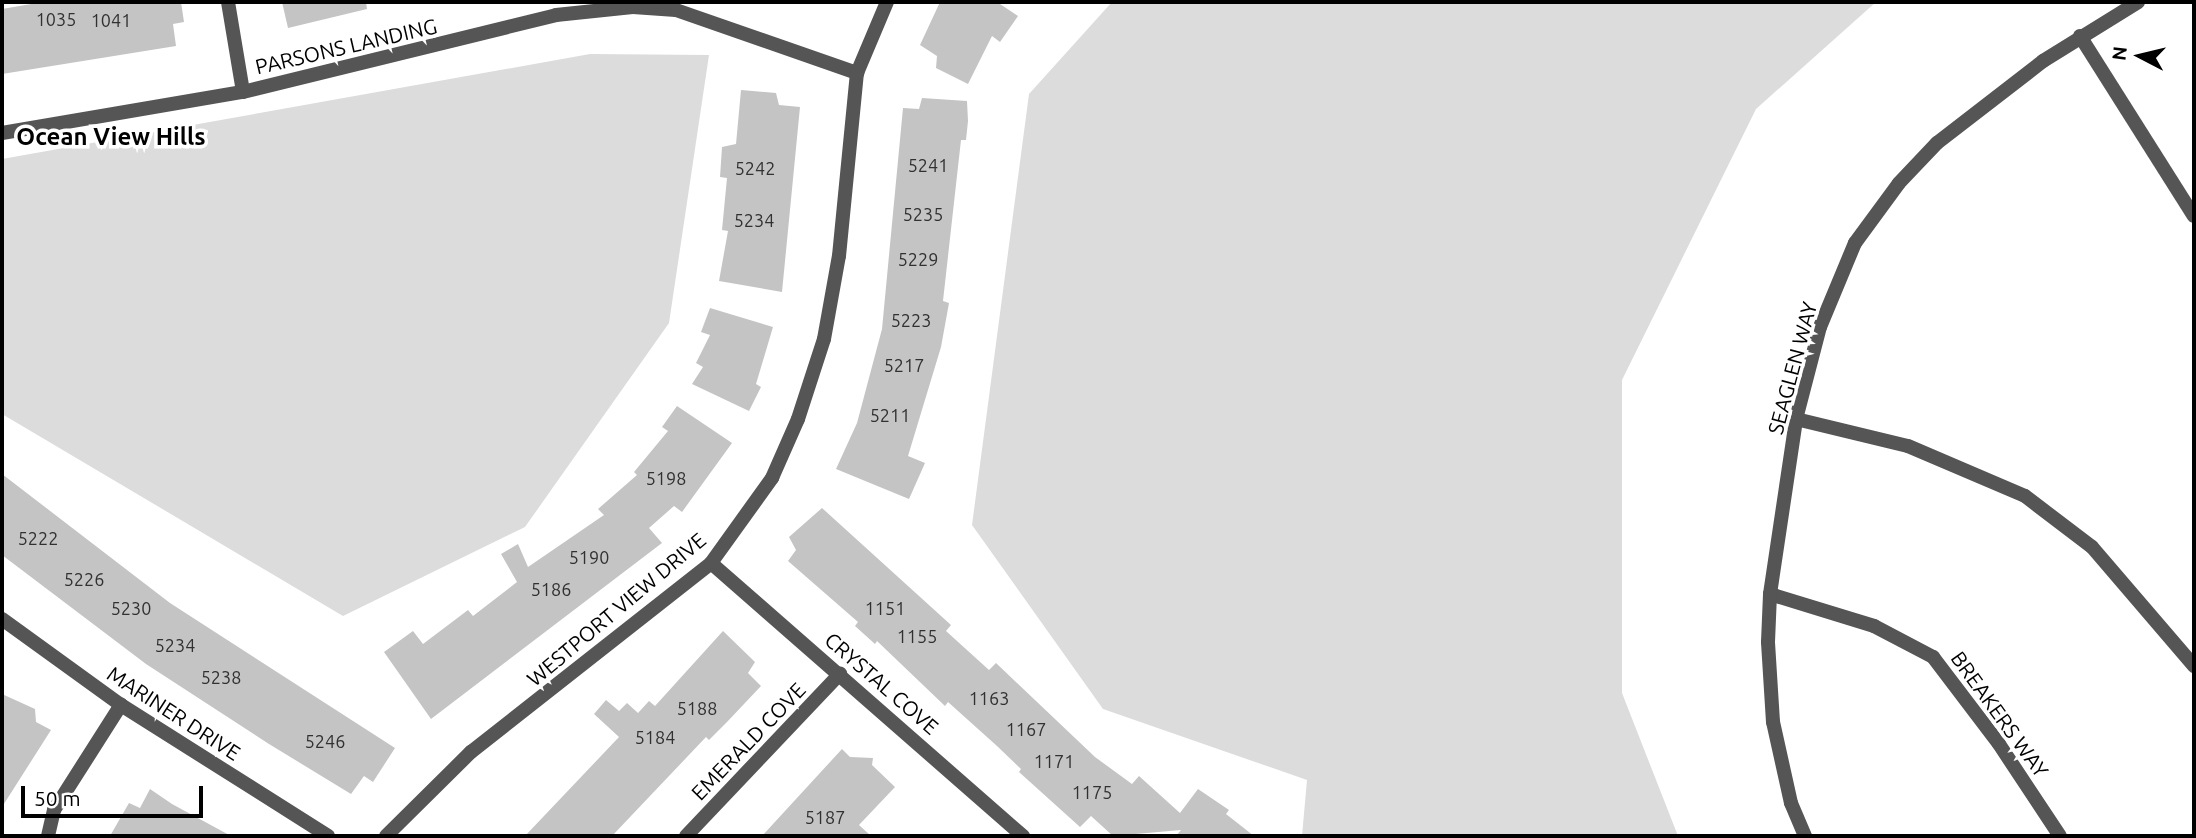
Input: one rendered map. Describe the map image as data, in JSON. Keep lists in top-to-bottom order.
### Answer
{
  "streets": {
    "street": [
      "PARSONS LANDING",
      "SEAGLEN WAY",
      "WESTPORT VIEW DRIVE",
      "CRYSTAL COVE",
      "MARINER DRIVE",
      "BREAKERS WAY",
      "EMERALD COVE"
    ]
  },
  "crossings": [
    ["PARSONS LANDING", "WESTPORT VIEW DRIVE"],
    ["SEAGLEN WAY", "BREAKERS WAY"],
    ["WESTPORT VIEW DRIVE", "CRYSTAL COVE"],
    ["CRYSTAL COVE", "EMERALD COVE"]
  ],
  "districts": ["Ocean View Hills"],
  "house_numbers": [
    "1035",
    "1041",
    "5241",
    "5242",
    "5235",
    "5234",
    "5229",
    "5223",
    "5217",
    "5211",
    "5198",
    "5222",
    "5190",
    "5226",
    "5186",
    "5230",
    "1151",
    "1155",
    "5234",
    "5238",
    "1163",
    "5188",
    "1167",
    "5184",
    "5246",
    "1171",
    "1175",
    "5187"
  ],
  "scale_bar": "50 m",
  "north": "left"
}
